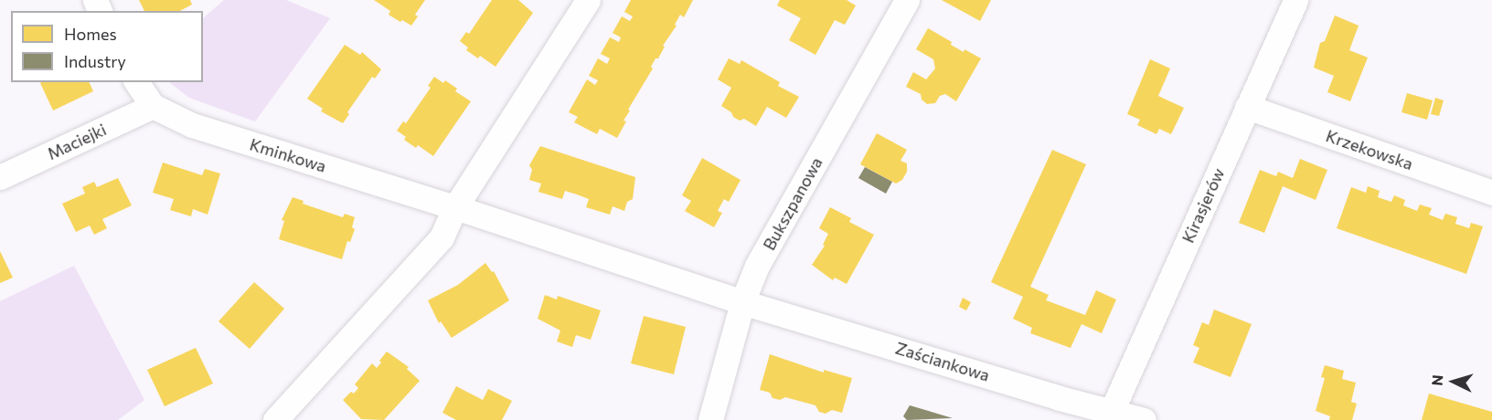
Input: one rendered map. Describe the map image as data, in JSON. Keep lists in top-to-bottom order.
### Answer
{
  "streets": {
    "street": [
      "Maciejki",
      "Krzekowska",
      "Kminkowa",
      "Bukszpanowa",
      "Kirasjerów",
      "Zaściankowa"
    ]
  },
  "crossings": [
    ["Maciejki", "Kminkowa"],
    ["Krzekowska", "Kirasjerów"],
    ["Kminkowa", "Bukszpanowa"],
    ["Kminkowa", "Zaściankowa"],
    ["Bukszpanowa", "Zaściankowa"],
    ["Kirasjerów", "Zaściankowa"]
  ],
  "legend": ["Homes", "Industry"],
  "north": "left"
}
